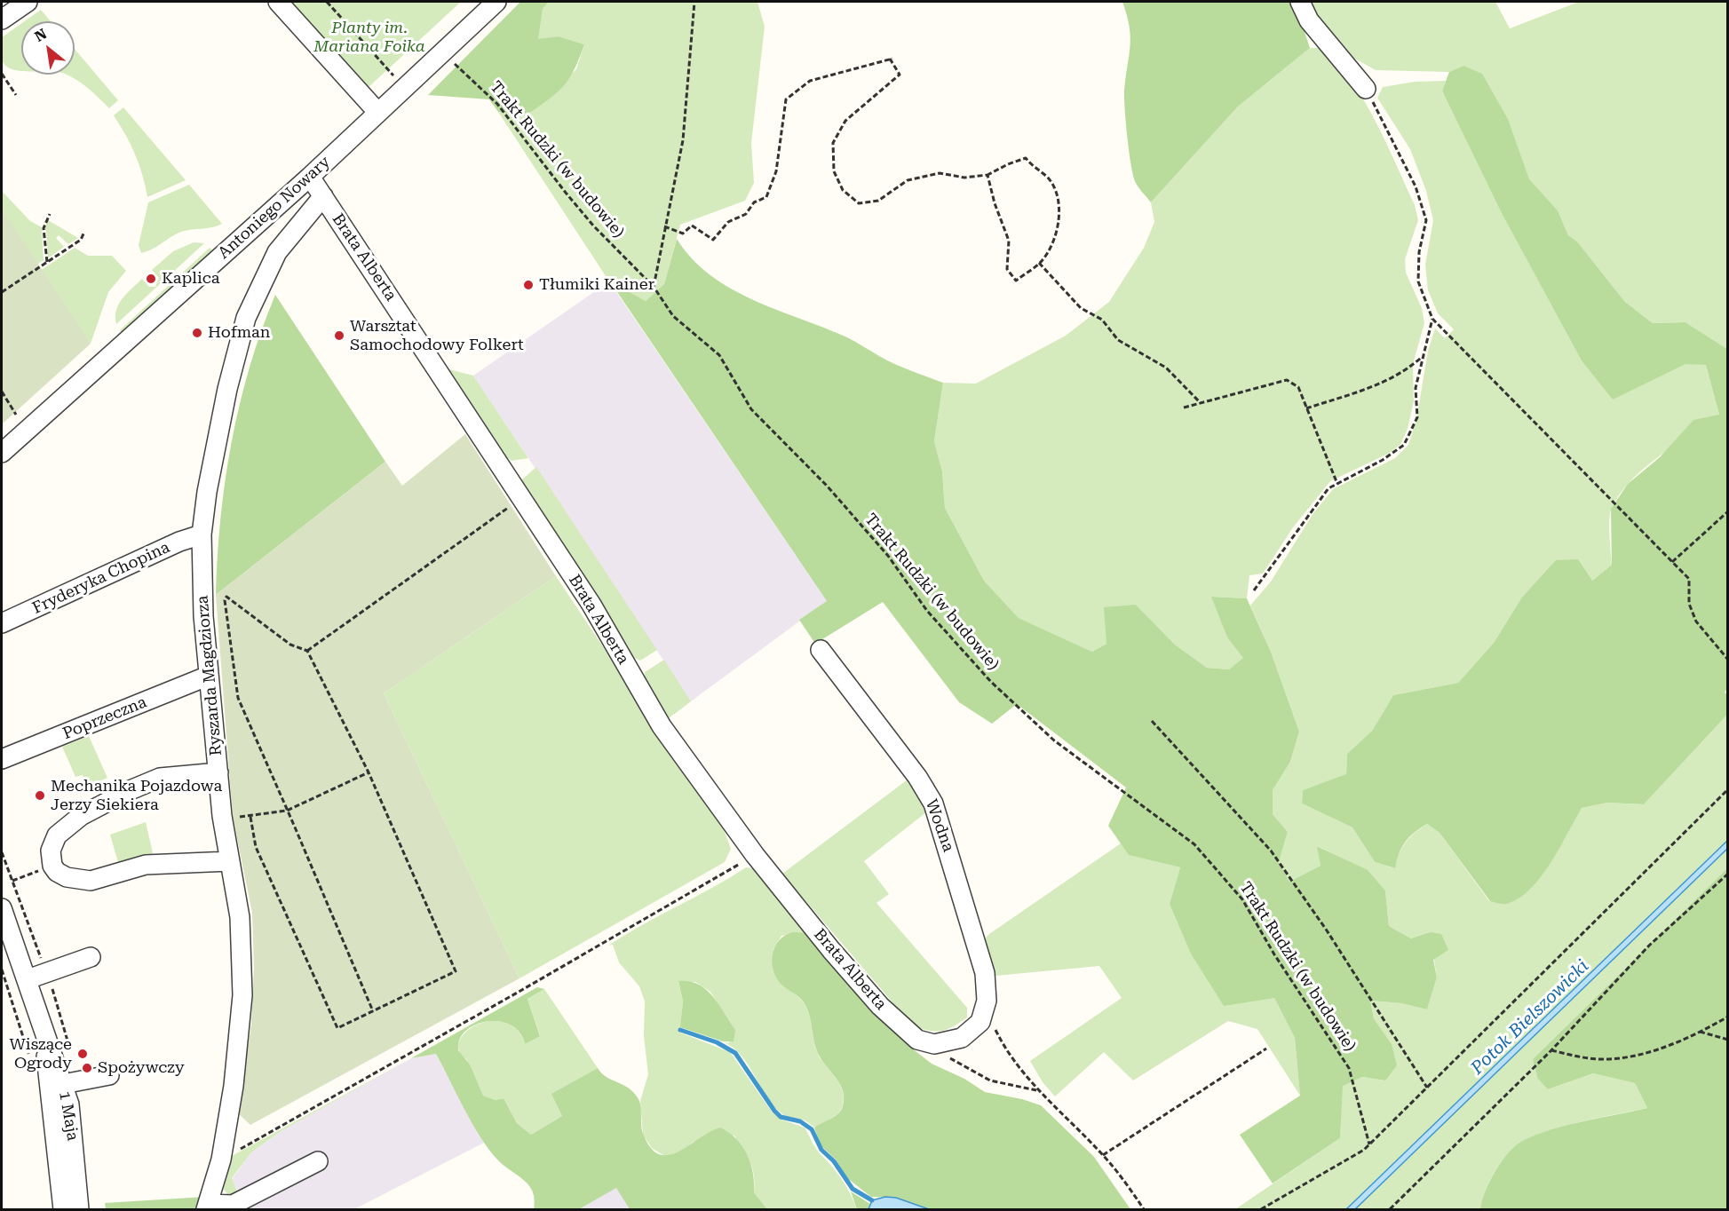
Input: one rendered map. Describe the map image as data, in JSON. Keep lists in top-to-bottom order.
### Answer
{
  "streets": {
    "street": [
      "Antoniego Nowary",
      "Brata Alberta",
      "Fryderyka Chopina",
      "Ryszarda Magdziorza",
      "Poprzeczna",
      "Wodna",
      "1 Maja"
    ],
    "path": ["Trakt Rudzki (w budowie)"]
  },
  "crossings": [
    ["Antoniego Nowary", "Brata Alberta"],
    ["Brata Alberta", "Ryszarda Magdziorza"],
    ["Brata Alberta", "Wodna"],
    ["Fryderyka Chopina", "Ryszarda Magdziorza"],
    ["Ryszarda Magdziorza", "Poprzeczna"]
  ],
  "water": ["Potok Bielszowicki"],
  "parks": ["Planty im. Mariana Foika"],
  "places": [
    "Kaplica",
    "Tłumiki Kainer",
    "Hofman",
    "Warsztat Samochodowy Folkert",
    "Mechanika Pojazdowa Jerzy Siekiera",
    "Wiszące Ogrody",
    "Spożywczy"
  ],
  "north": "top left"
}
